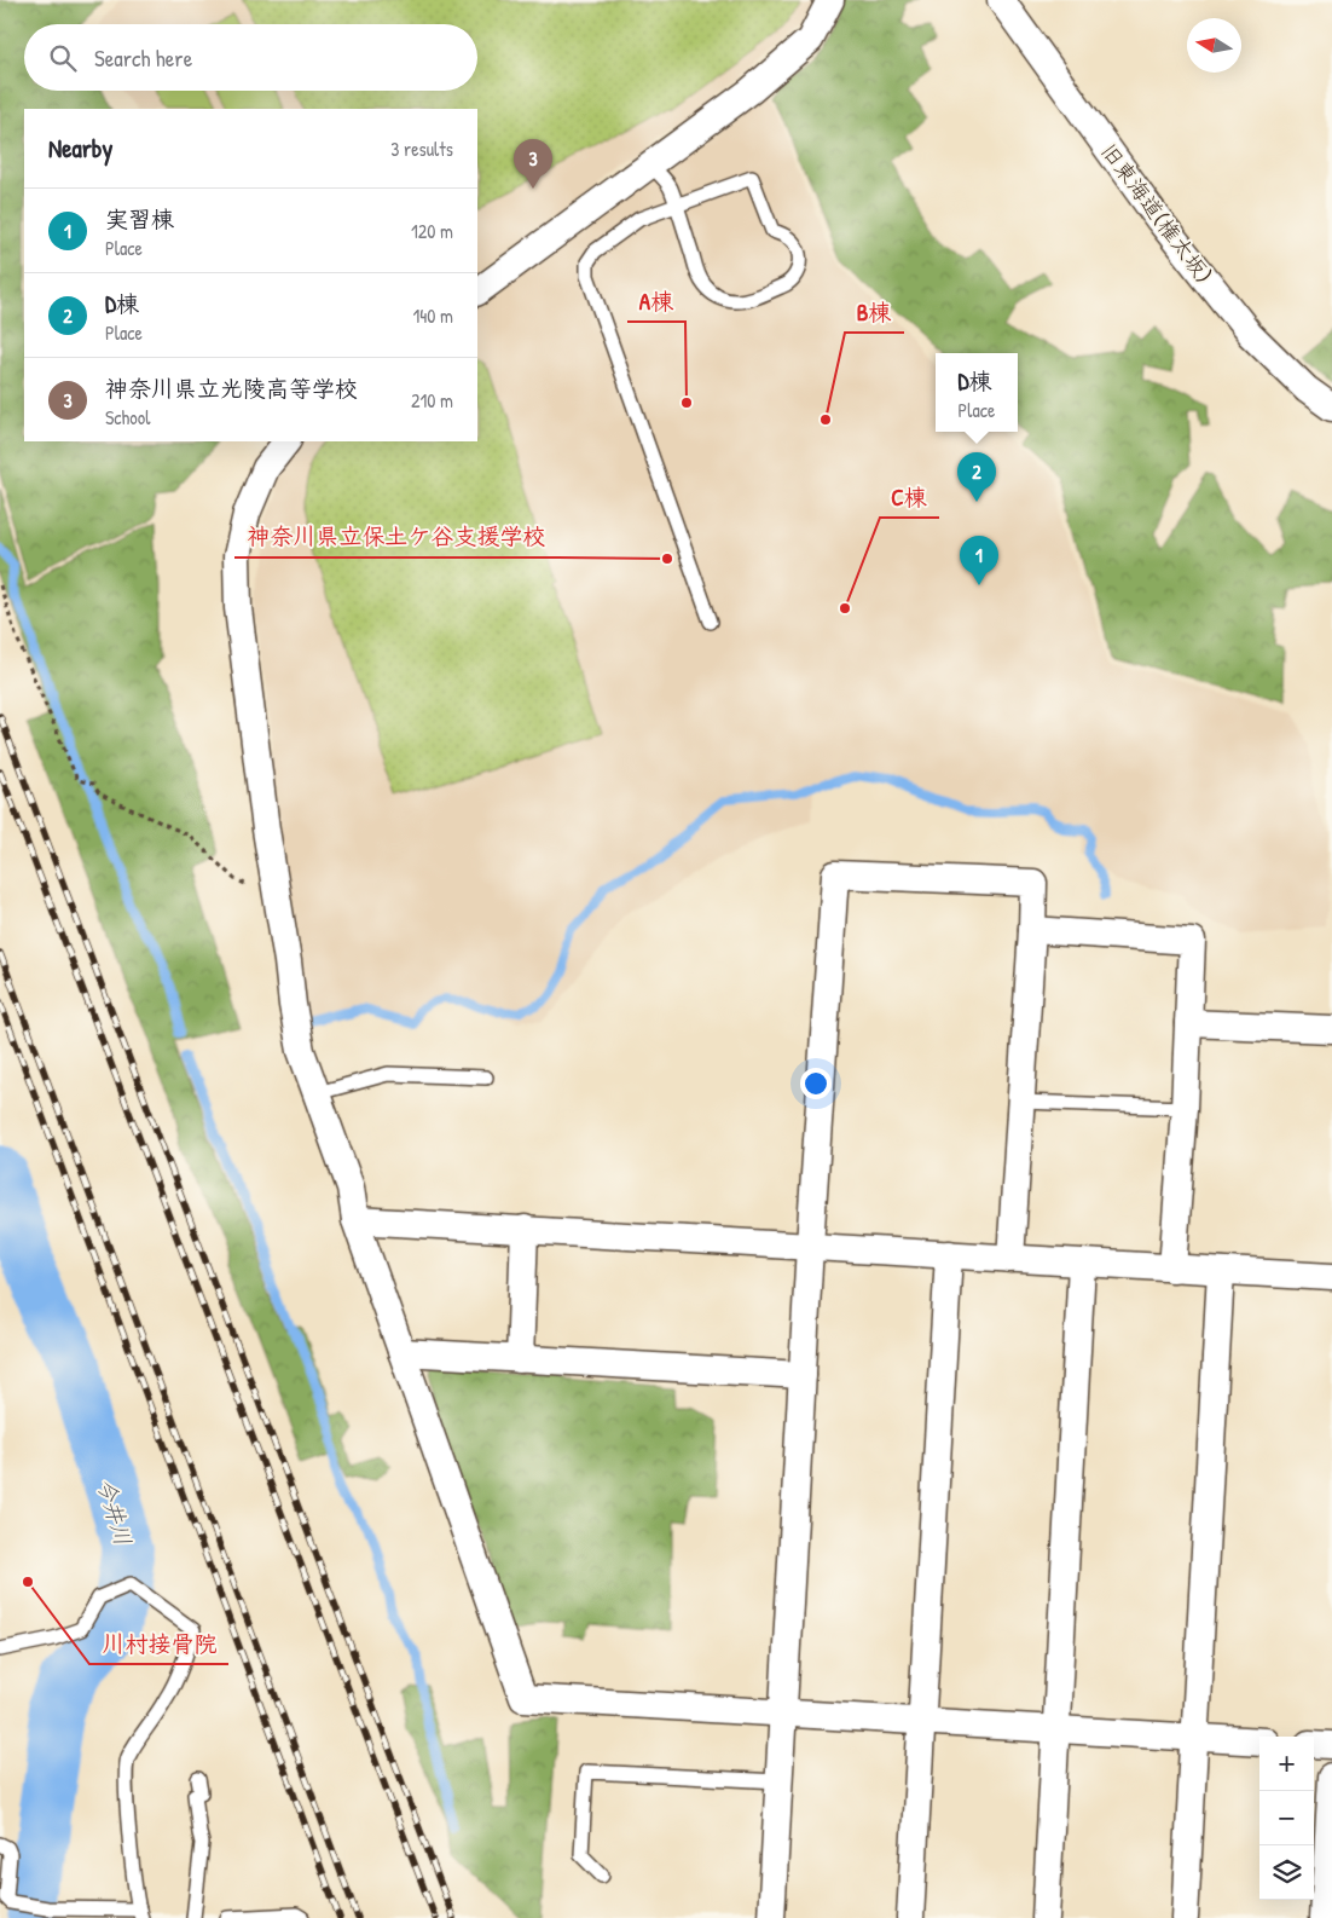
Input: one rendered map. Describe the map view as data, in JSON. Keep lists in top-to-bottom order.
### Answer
{
  "streets": {
    "street": ["旧東海道(権太坂)"]
  },
  "water": ["今井川"],
  "places": [
    "A棟",
    "B棟",
    "神奈川県立保土ケ谷支援学校",
    "C棟",
    "川村接骨院"
  ],
  "north": "left",
  "page": {
    "search": "Search here",
    "heading": ["Nearby", "3 results"],
    "pins": ["3", "2", "1"],
    "list": [
      {
        "mark": "1",
        "name": "実習棟",
        "note": "Place",
        "value": "120 m"
      },
      {
        "mark": "2",
        "name": "D棟",
        "note": "Place",
        "value": "140 m"
      },
      {
        "mark": "3",
        "name": "神奈川県立光陵高等学校",
        "note": "School",
        "value": "210 m"
      }
    ],
    "popup": ["D棟", "Place"],
    "map_buttons": ["+", "−"]
  }
}
